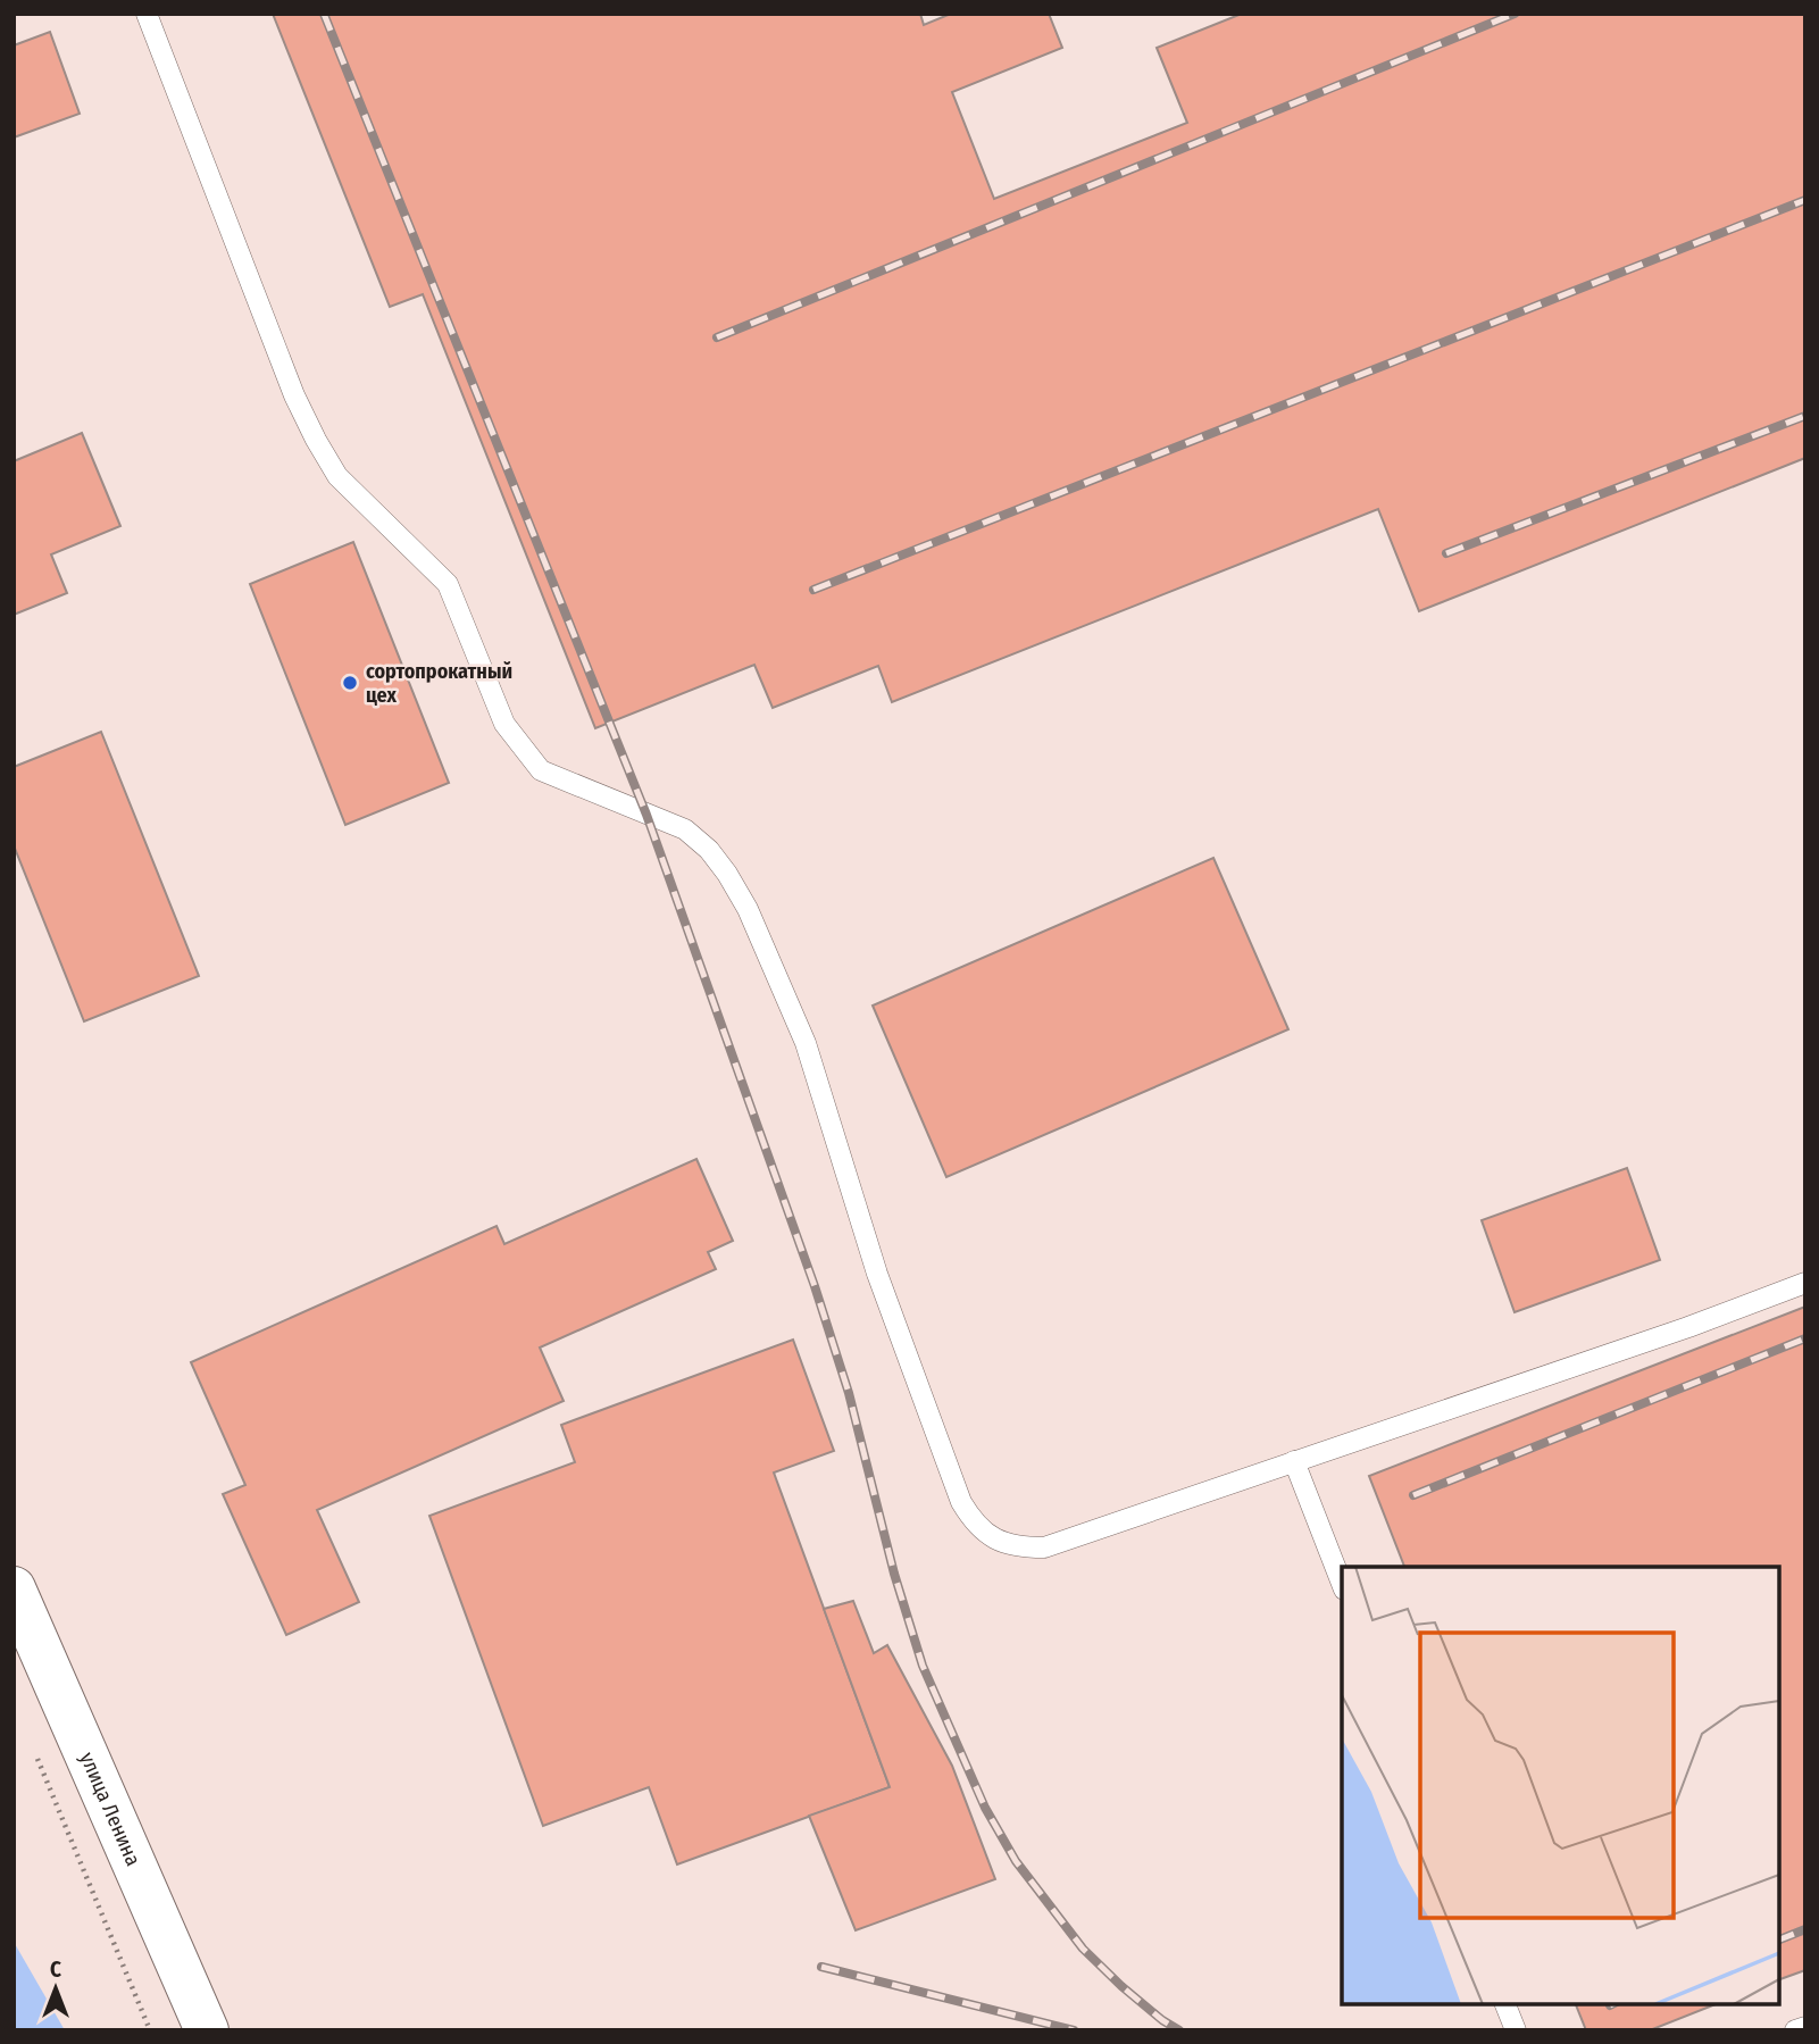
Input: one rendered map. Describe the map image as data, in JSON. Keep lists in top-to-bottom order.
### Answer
{
  "streets": {
    "main road": ["улица Ленина"]
  },
  "places": ["сортопрокатный цех"],
  "north": "top"
}
